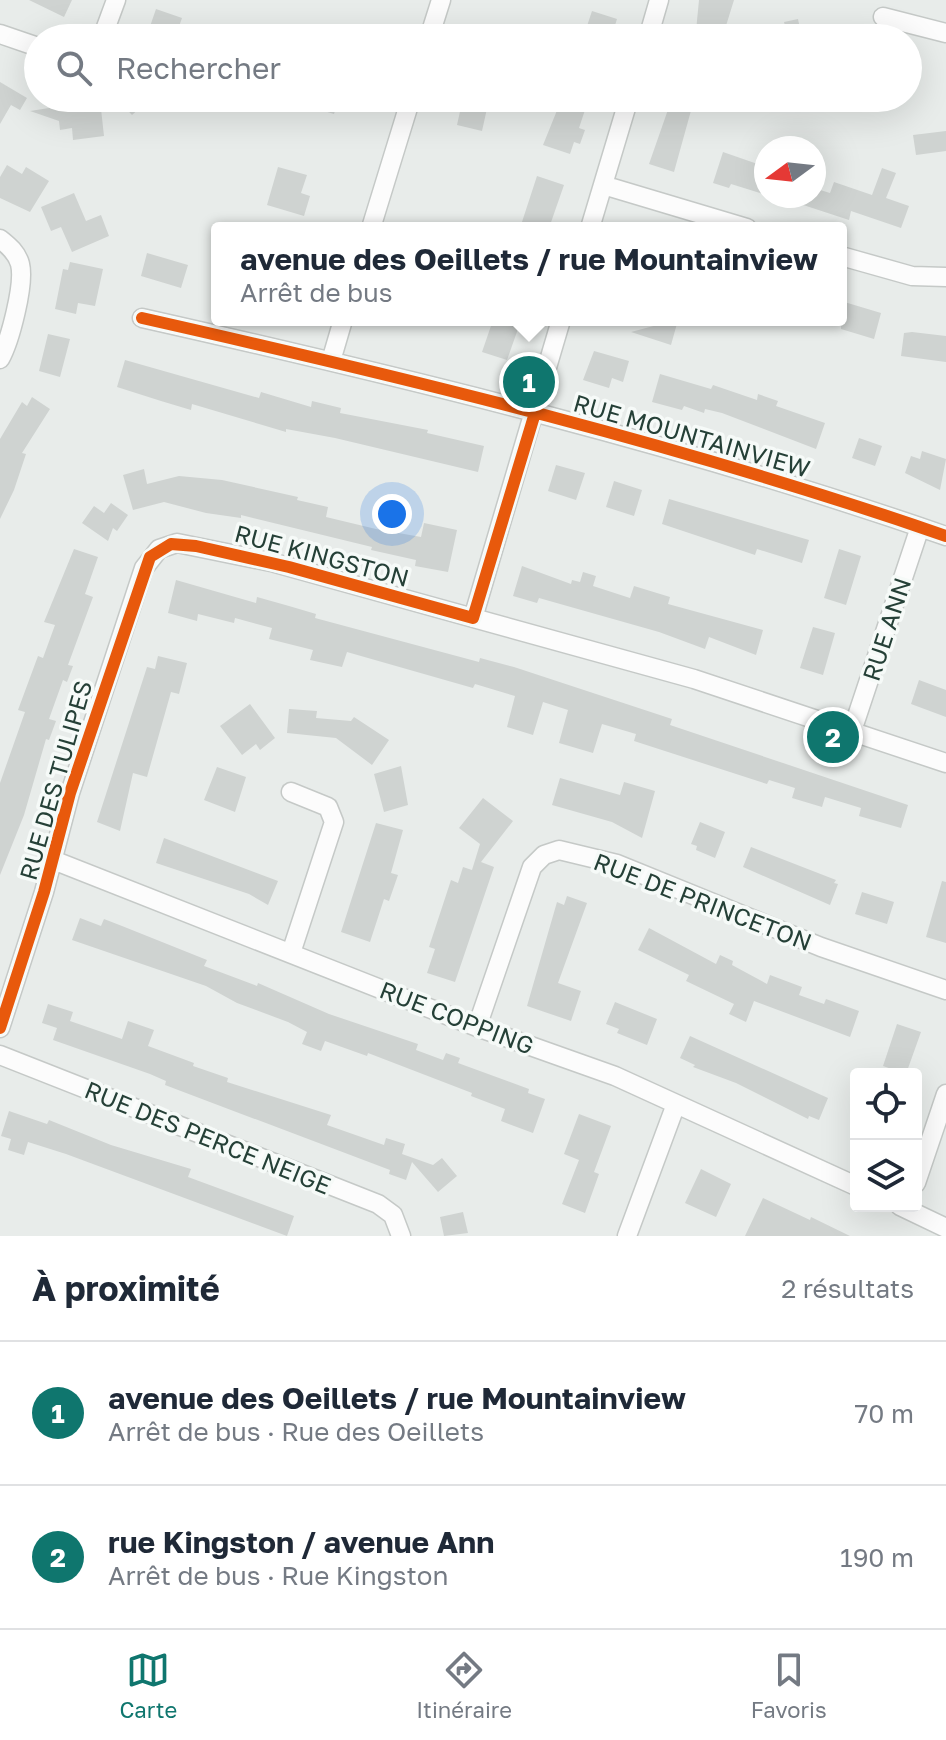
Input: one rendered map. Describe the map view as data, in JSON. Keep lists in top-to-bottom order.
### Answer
{
  "streets": {
    "street": [
      "RUE MOUNTAINVIEW",
      "RUE KINGSTON",
      "RUE ANN",
      "RUE DES TULIPES",
      "RUE DE PRINCETON",
      "RUE COPPING",
      "RUE DES PERCE NEIGE"
    ]
  },
  "crossings": [
    ["RUE MOUNTAINVIEW", "RUE ANN"],
    ["RUE KINGSTON", "RUE ANN"],
    ["RUE KINGSTON", "RUE DES TULIPES"],
    ["RUE DES TULIPES", "RUE COPPING"],
    ["RUE DE PRINCETON", "RUE COPPING"]
  ],
  "north": "left",
  "page": {
    "search": "Rechercher",
    "popup": ["avenue des Oeillets / rue Mountainview", "Arrêt de bus"],
    "pins": ["1", "2"],
    "heading": ["À proximité", "2 résultats"],
    "list": [
      {
        "mark": "1",
        "name": "avenue des Oeillets / rue Mountainview",
        "note": "Arrêt de bus · Rue des Oeillets",
        "value": "70 m"
      },
      {
        "mark": "2",
        "name": "rue Kingston / avenue Ann",
        "note": "Arrêt de bus · Rue Kingston",
        "value": "190 m"
      }
    ],
    "nav": ["Carte", "Itinéraire", "Favoris"]
  }
}
